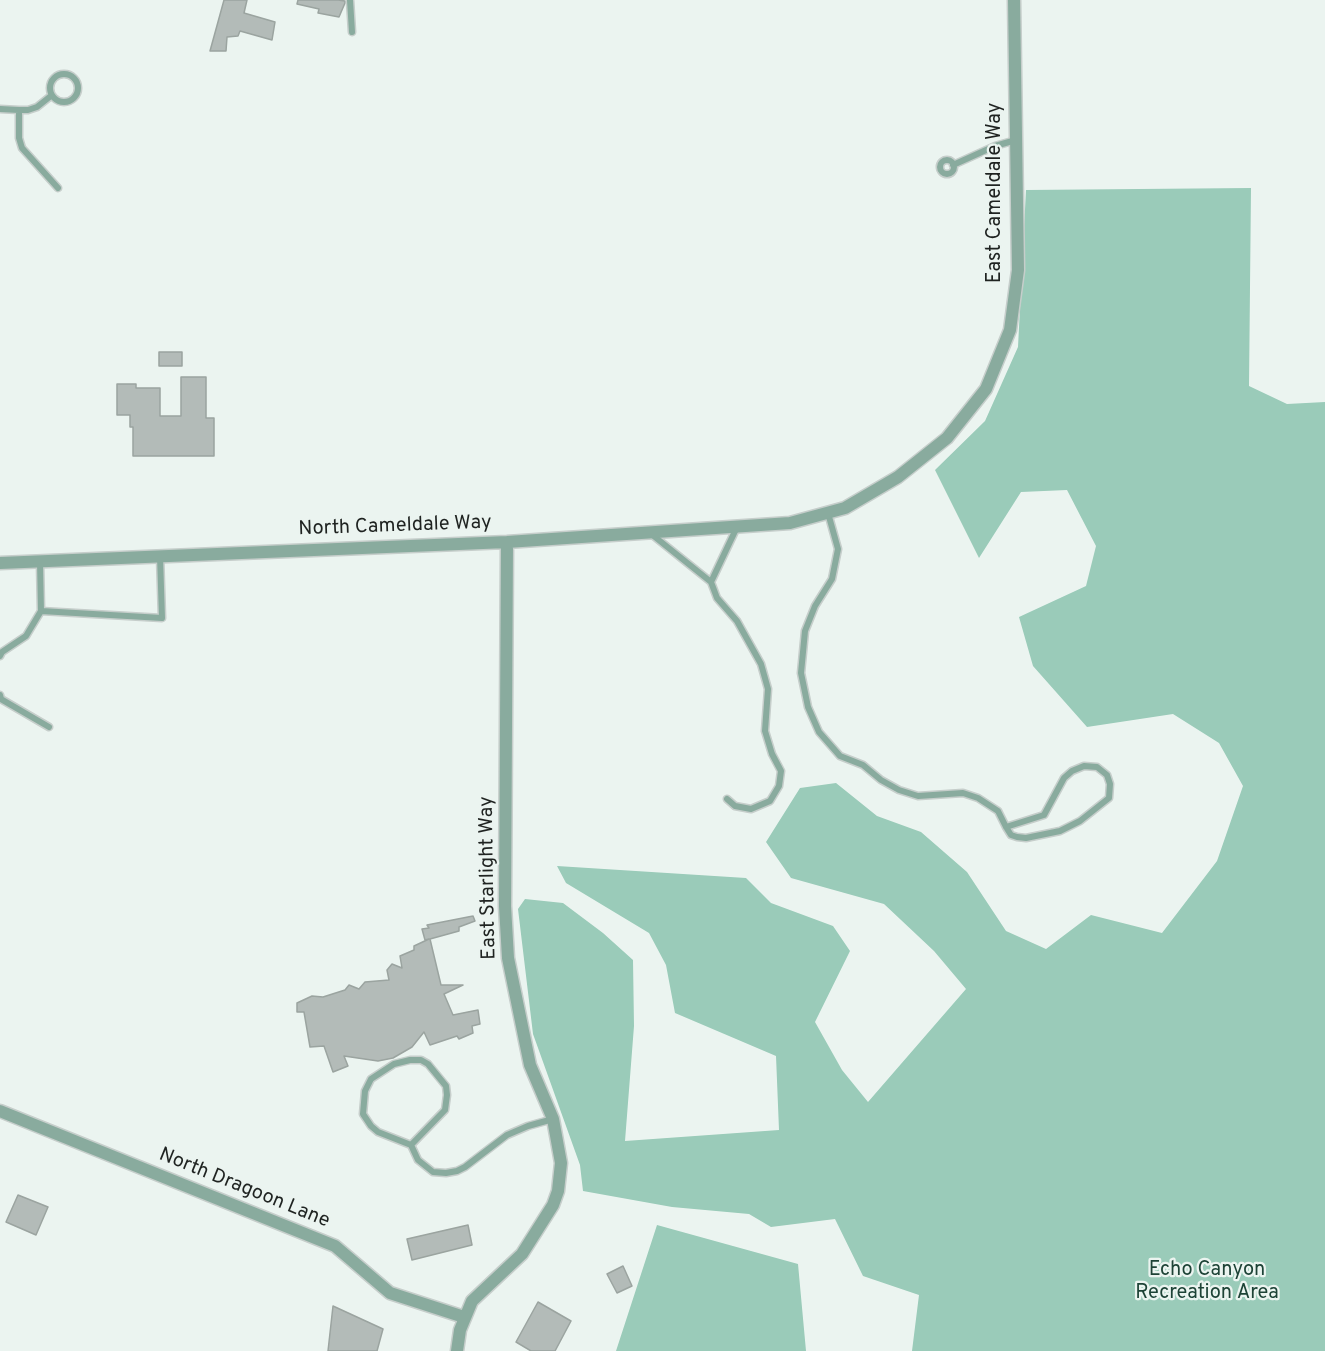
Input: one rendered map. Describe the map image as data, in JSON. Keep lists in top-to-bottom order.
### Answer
{
  "streets": {
    "street": [
      "East Cameldale Way",
      "North Cameldale Way",
      "East Starlight Way",
      "North Dragoon Lane"
    ]
  },
  "crossings": [
    ["East Cameldale Way", "North Cameldale Way"],
    ["North Cameldale Way", "East Starlight Way"],
    ["East Starlight Way", "North Dragoon Lane"]
  ],
  "parks": ["Echo Canyon Recreation Area"]
}
